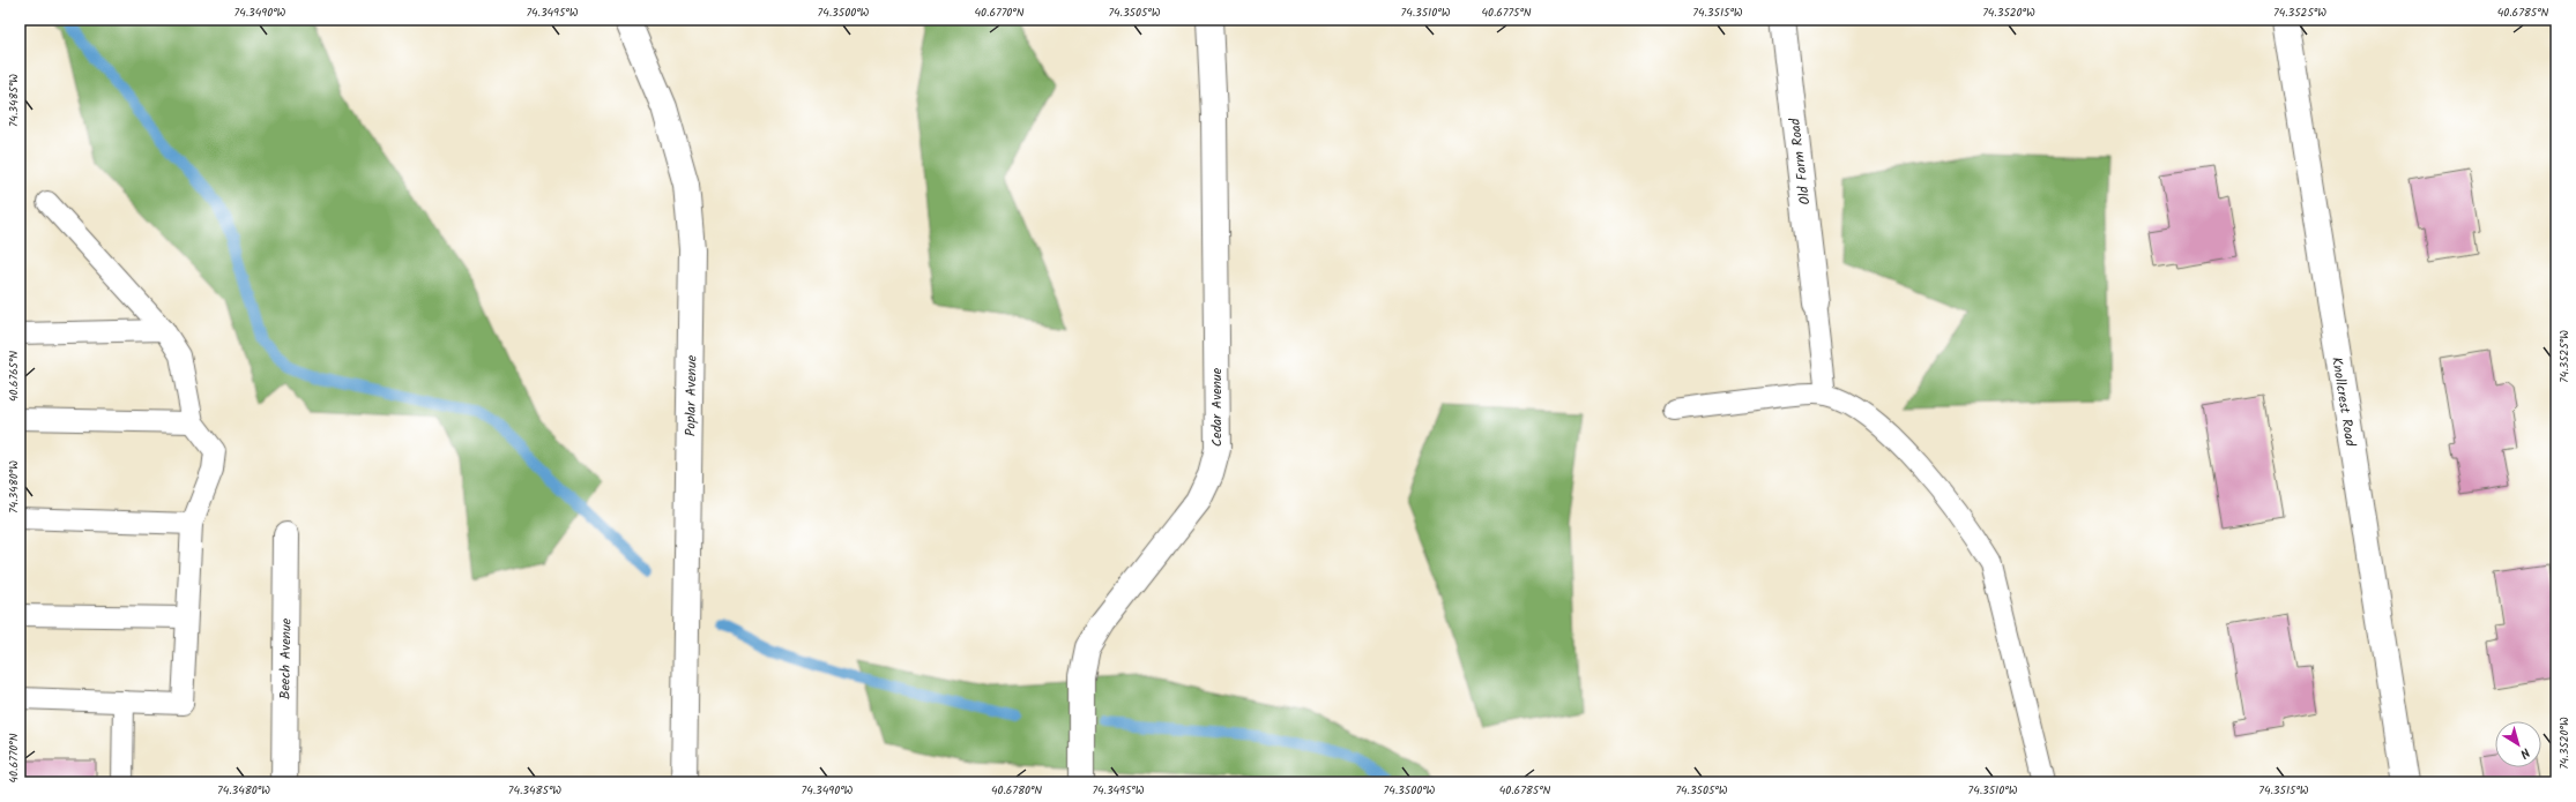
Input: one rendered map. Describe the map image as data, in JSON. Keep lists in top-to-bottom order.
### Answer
{
  "streets": {
    "street": [
      "Old Farm Road",
      "Poplar Avenue",
      "Knollcrest Road",
      "Cedar Avenue",
      "Beech Avenue"
    ]
  },
  "north": "bottom right",
  "coordinates": [
    "74.3490°W",
    "74.3495°W",
    "74.3500°W",
    "40.6770°N",
    "74.3505°W",
    "74.3510°W",
    "40.6775°N",
    "74.3515°W",
    "74.3520°W",
    "74.3525°W",
    "40.6785°N",
    "74.3485°W",
    "40.6765°N",
    "74.3480°W",
    "40.6780°N"
  ]
}
